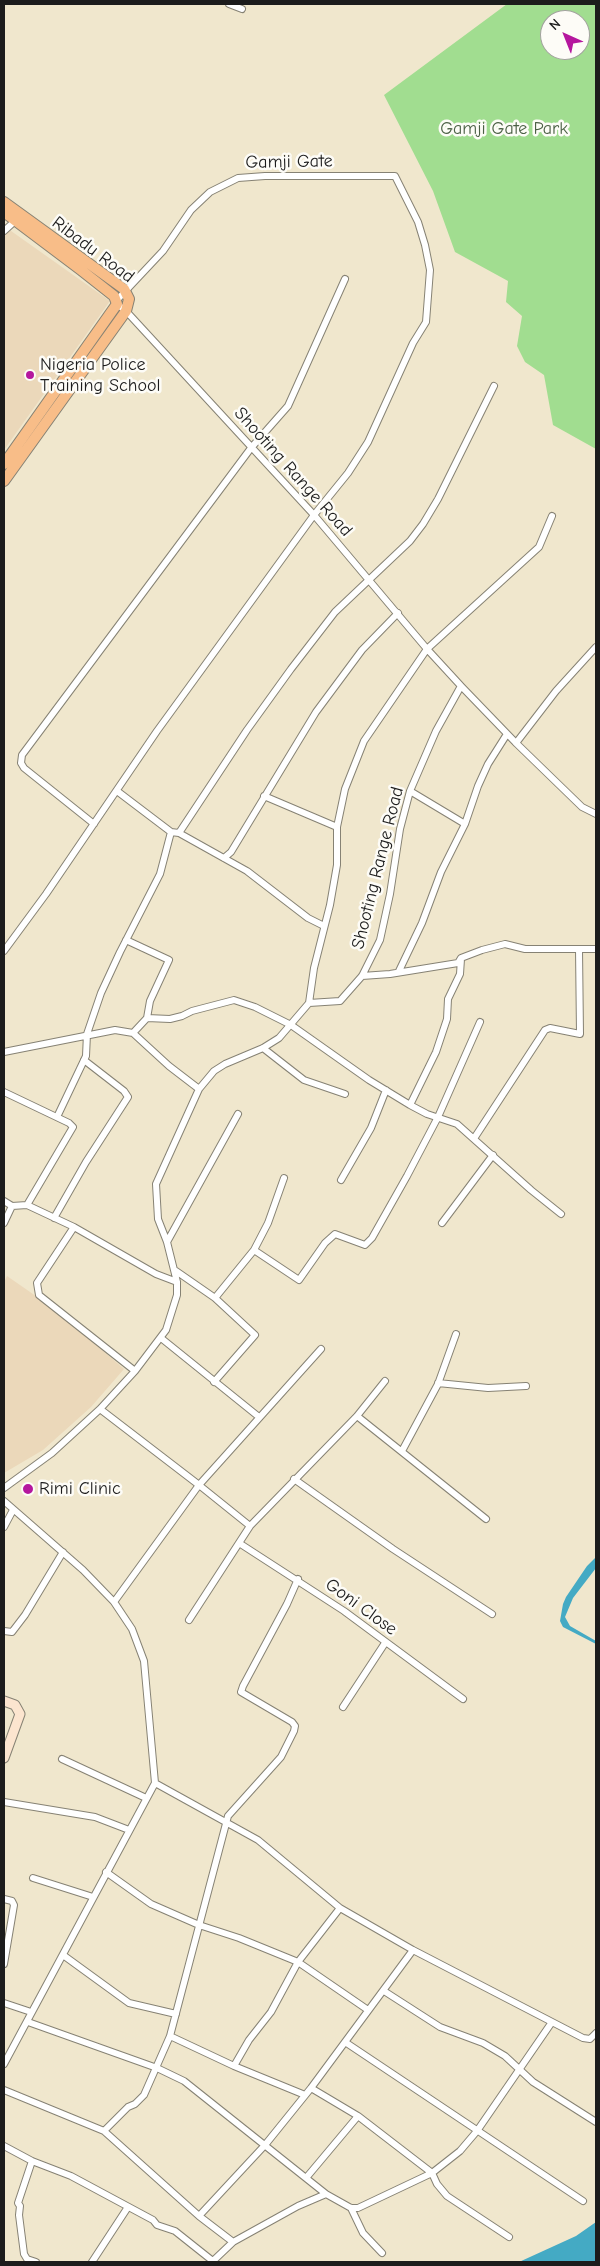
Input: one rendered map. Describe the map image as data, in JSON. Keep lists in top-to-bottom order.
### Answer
{
  "streets": {
    "main road": ["Ribadu Road"],
    "street": ["Gamji Gate", "Shooting Range Road", "Goni Close"]
  },
  "crossings": [
    ["Gamji Gate", "Ribadu Road"],
    ["Gamji Gate", "Shooting Range Road"],
    ["Ribadu Road", "Shooting Range Road"]
  ],
  "parks": ["Gamji Gate Park"],
  "places": ["Nigeria Police Training School", "Rimi Clinic"],
  "north": "top left"
}
